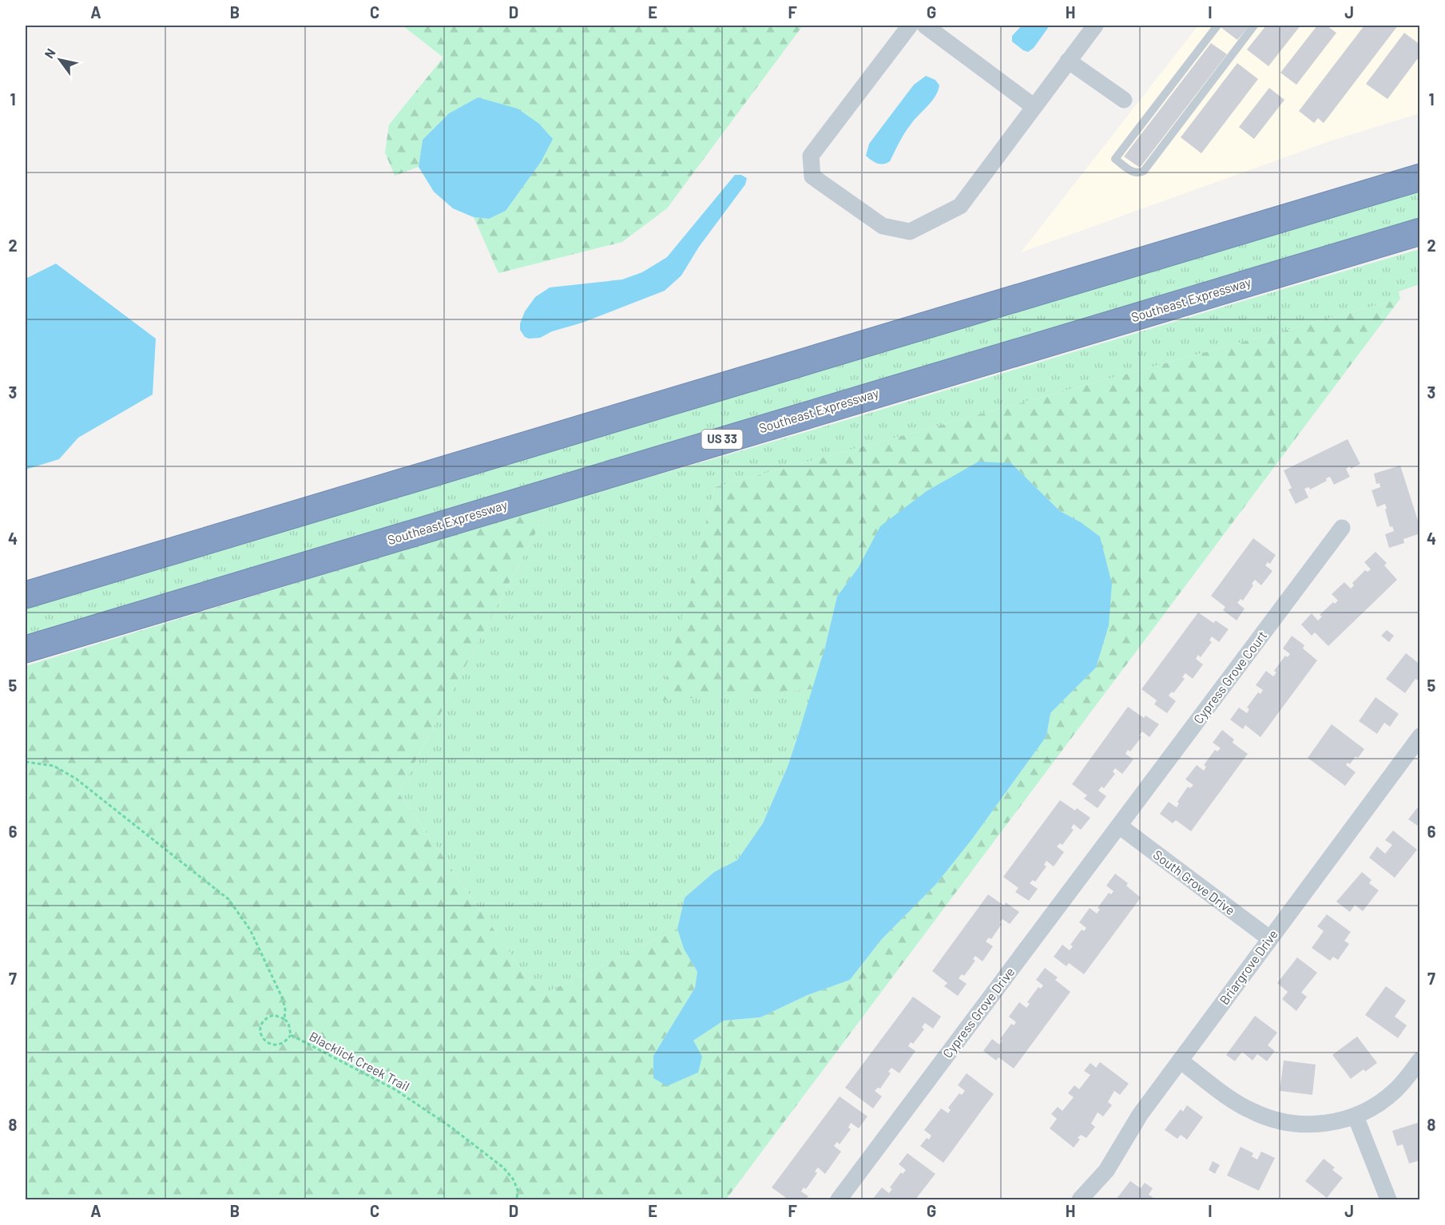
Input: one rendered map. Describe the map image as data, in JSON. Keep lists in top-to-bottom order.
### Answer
{
  "streets": {
    "highway": ["Southeast Expressway", "US 33"],
    "street": [
      "Cypress Grove Court",
      "South Grove Drive",
      "Briargrove Drive",
      "Cypress Grove Drive"
    ],
    "path": ["Blacklick Creek Trail"]
  },
  "crossings": [
    ["Cypress Grove Court", "South Grove Drive"],
    ["Cypress Grove Court", "Cypress Grove Drive"],
    ["South Grove Drive", "Briargrove Drive"],
    ["South Grove Drive", "Cypress Grove Drive"]
  ],
  "north": "top left",
  "grid": {
    "columns": [
      "A",
      "B",
      "C",
      "D",
      "E",
      "F",
      "G",
      "H",
      "I",
      "J"
    ],
    "rows": [
      "1",
      "2",
      "3",
      "4",
      "5",
      "6",
      "7",
      "8"
    ]
  }
}
